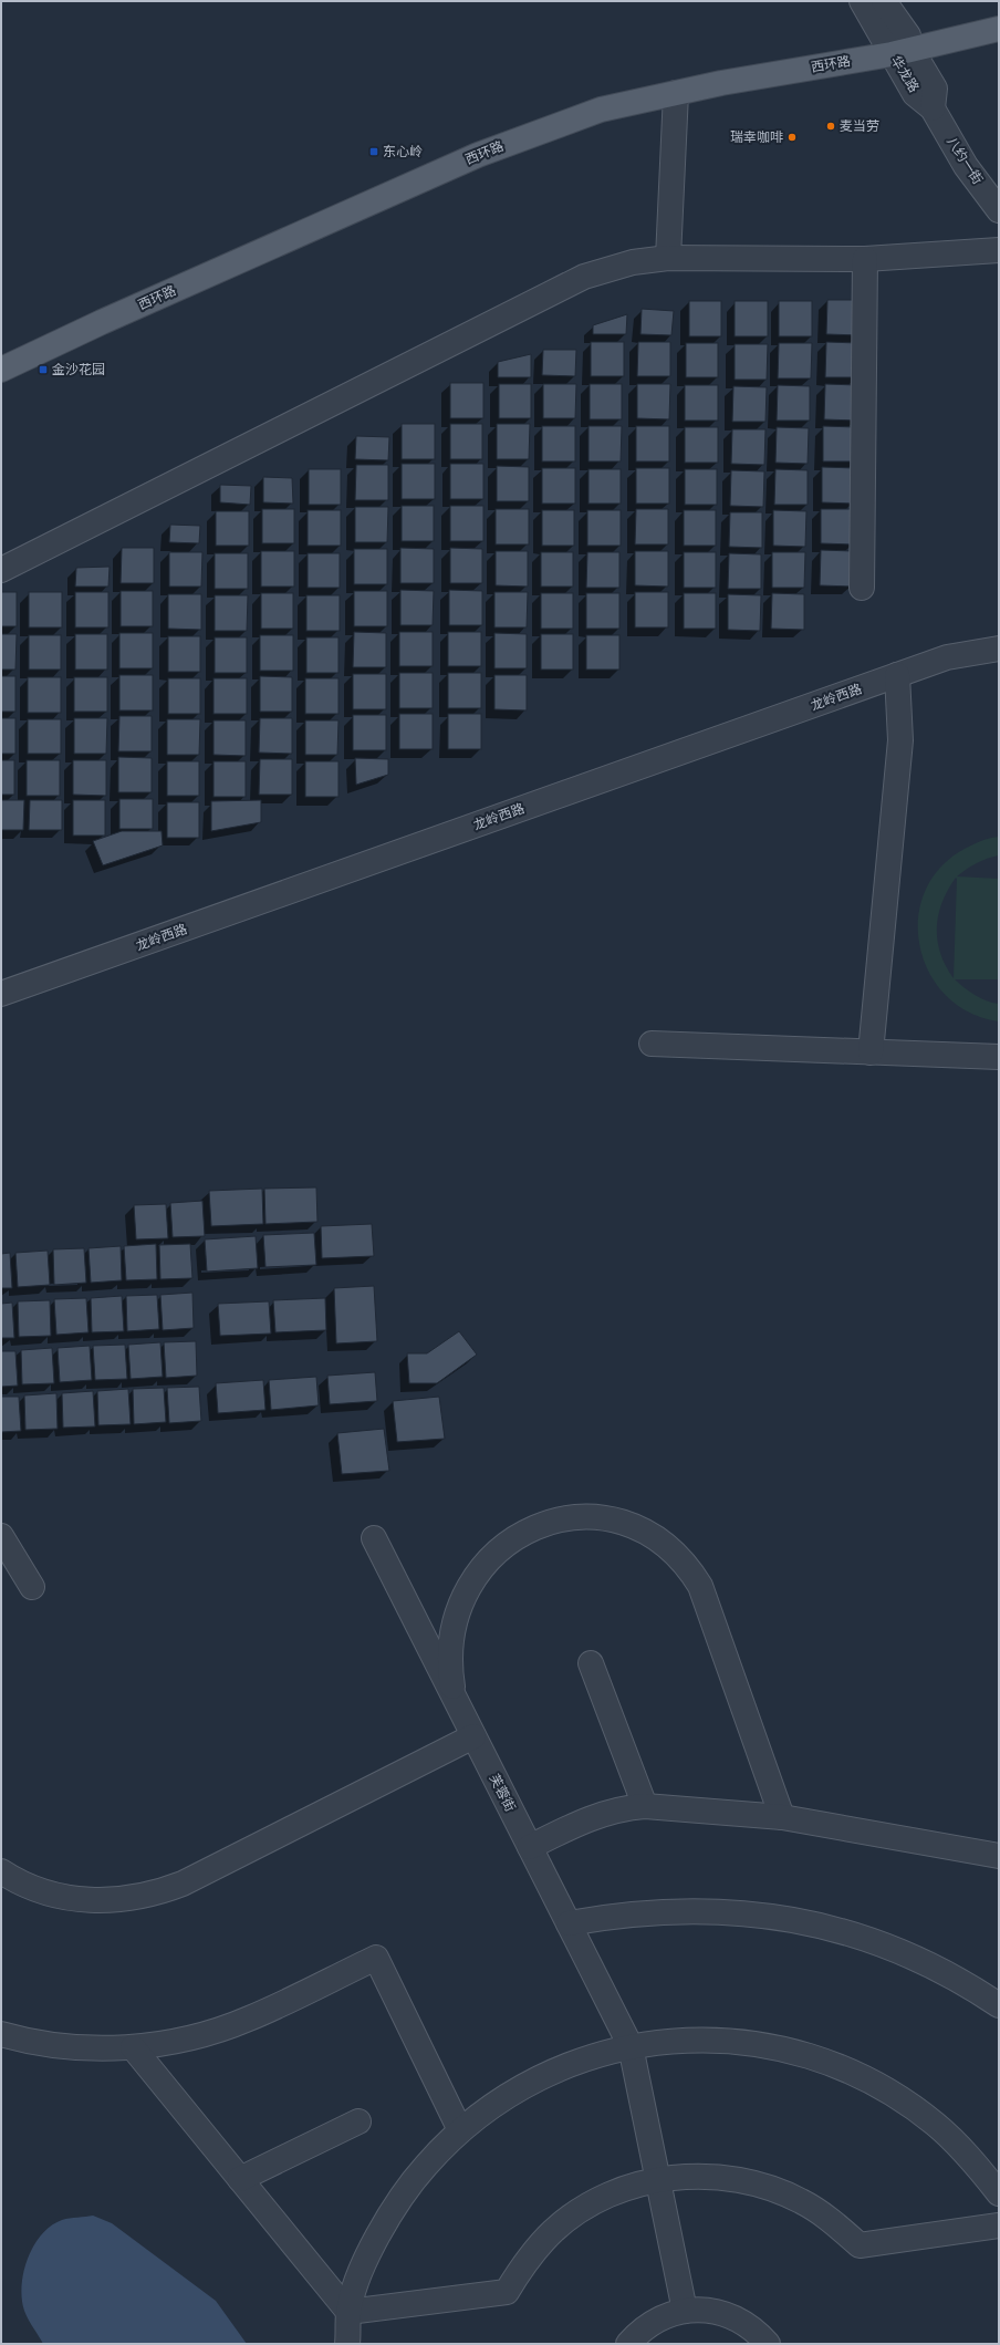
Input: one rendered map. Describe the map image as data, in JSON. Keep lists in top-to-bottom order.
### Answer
{
  "streets": {
    "main road": ["西环路"],
    "street": [
      "华龙路",
      "八约一街",
      "龙岭西路",
      "芙蓉街"
    ]
  },
  "crossings": [
    ["西环路", "华龙路"],
    ["华龙路", "八约一街"]
  ],
  "places": {
    "other": ["麦当劳", "瑞幸咖啡"],
    "transit": ["东心岭", "金沙花园"]
  }
}
